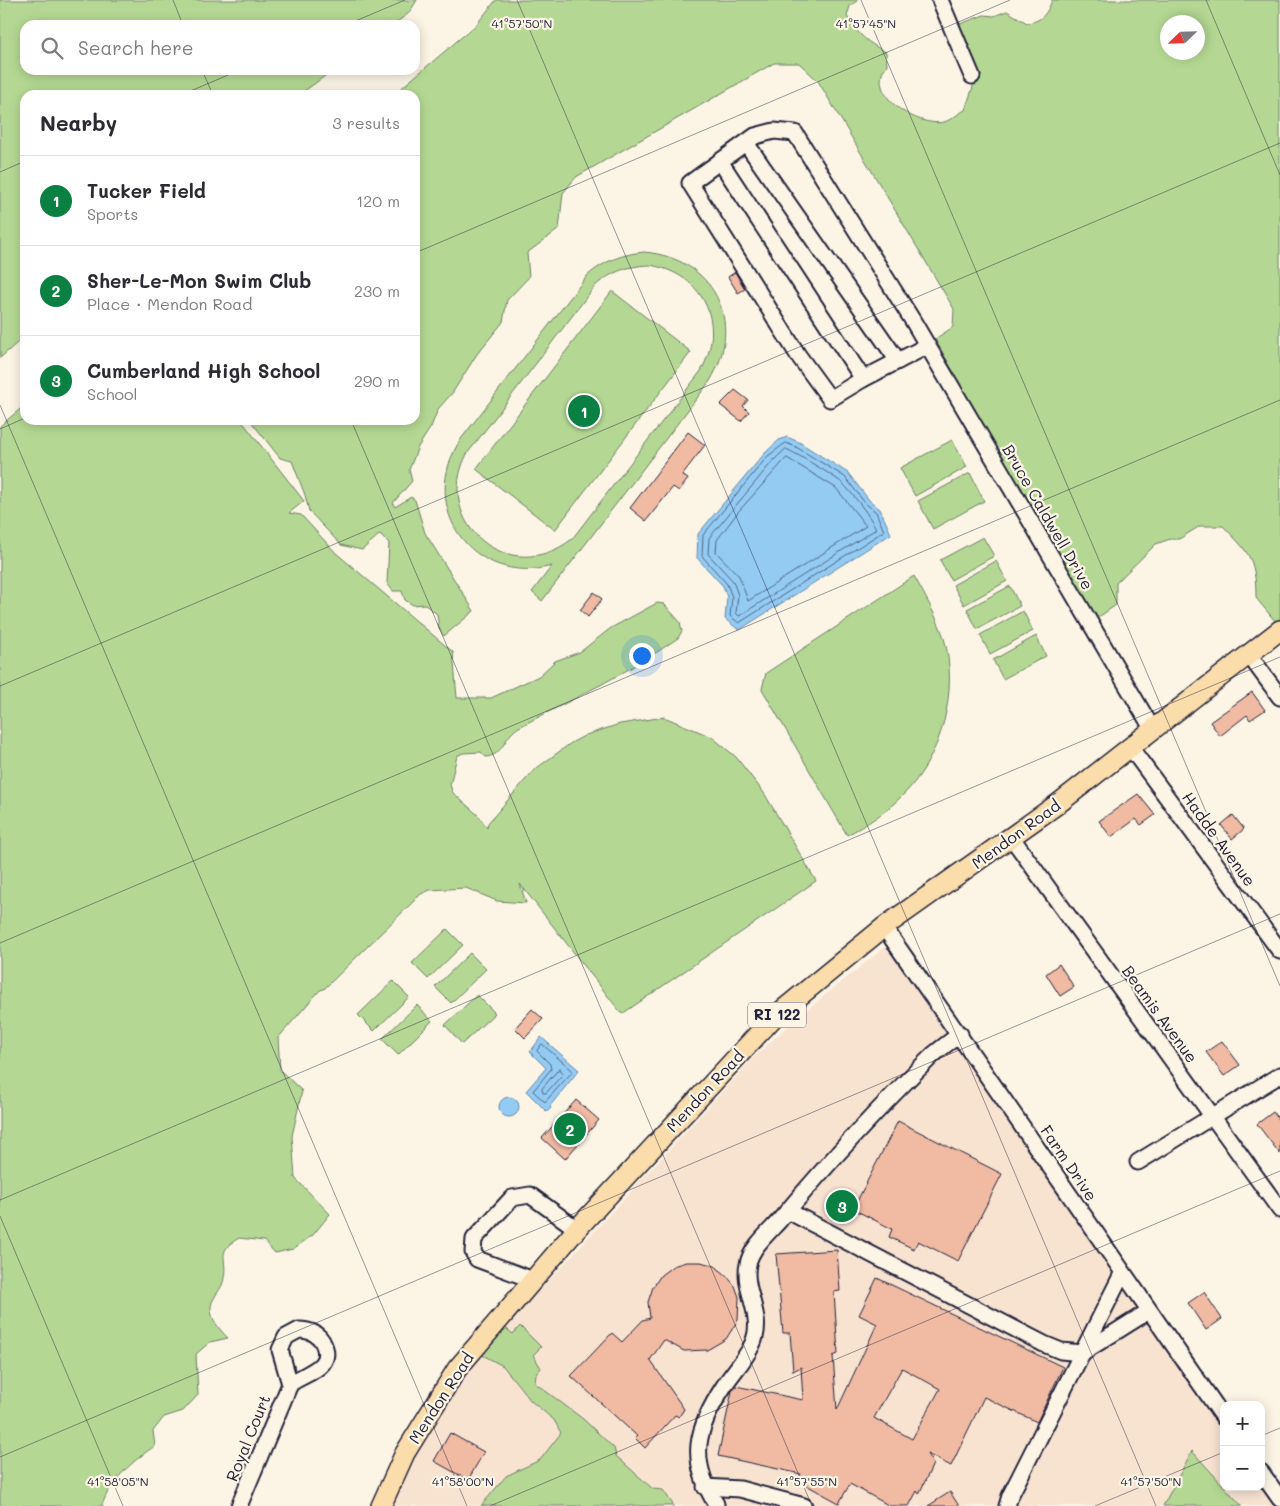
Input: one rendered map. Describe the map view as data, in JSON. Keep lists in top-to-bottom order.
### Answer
{
  "streets": {
    "main road": ["Mendon Road", "RI 122"],
    "street": [
      "Bruce Caldwell Drive",
      "Hadde Avenue",
      "Beamis Avenue",
      "Farm Drive",
      "Royal Court"
    ]
  },
  "crossings": [
    ["Bruce Caldwell Drive", "Mendon Road"],
    ["Mendon Road", "Hadde Avenue"],
    ["Mendon Road", "Beamis Avenue"],
    ["Mendon Road", "Farm Drive"]
  ],
  "north": "bottom left",
  "page": {
    "search": "Search here",
    "heading": ["Nearby", "3 results"],
    "list": [
      {
        "mark": "1",
        "name": "Tucker Field",
        "note": "Sports",
        "value": "120 m"
      },
      {
        "mark": "2",
        "name": "Sher-Le-Mon Swim Club",
        "note": "Place · Mendon Road",
        "value": "230 m"
      },
      {
        "mark": "3",
        "name": "Cumberland High School",
        "note": "School",
        "value": "290 m"
      }
    ],
    "pins": ["1", "2", "3"],
    "map_buttons": ["+", "−"]
  },
  "coordinates": [
    "41°57'50\"N",
    "41°57'45\"N",
    "41°58'05\"N",
    "41°58'00\"N",
    "41°57'55\"N"
  ]
}
